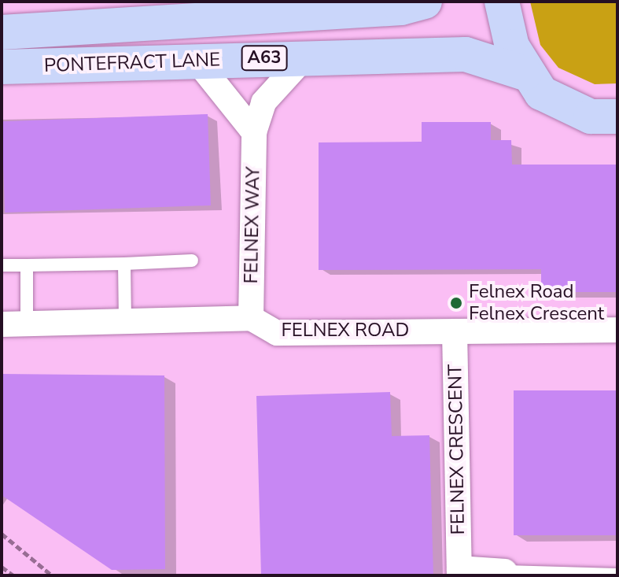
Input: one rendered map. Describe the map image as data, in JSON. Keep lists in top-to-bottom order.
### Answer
{
  "streets": {
    "highway": ["A63", "PONTEFRACT LANE"],
    "street": ["FELNEX WAY", "FELNEX ROAD", "FELNEX CRESCENT"]
  },
  "crossings": [
    ["A63", "PONTEFRACT LANE"],
    ["PONTEFRACT LANE", "FELNEX WAY"],
    ["FELNEX WAY", "FELNEX ROAD"],
    ["FELNEX ROAD", "FELNEX CRESCENT"]
  ],
  "places": ["Felnex Road Felnex Crescent"]
}
